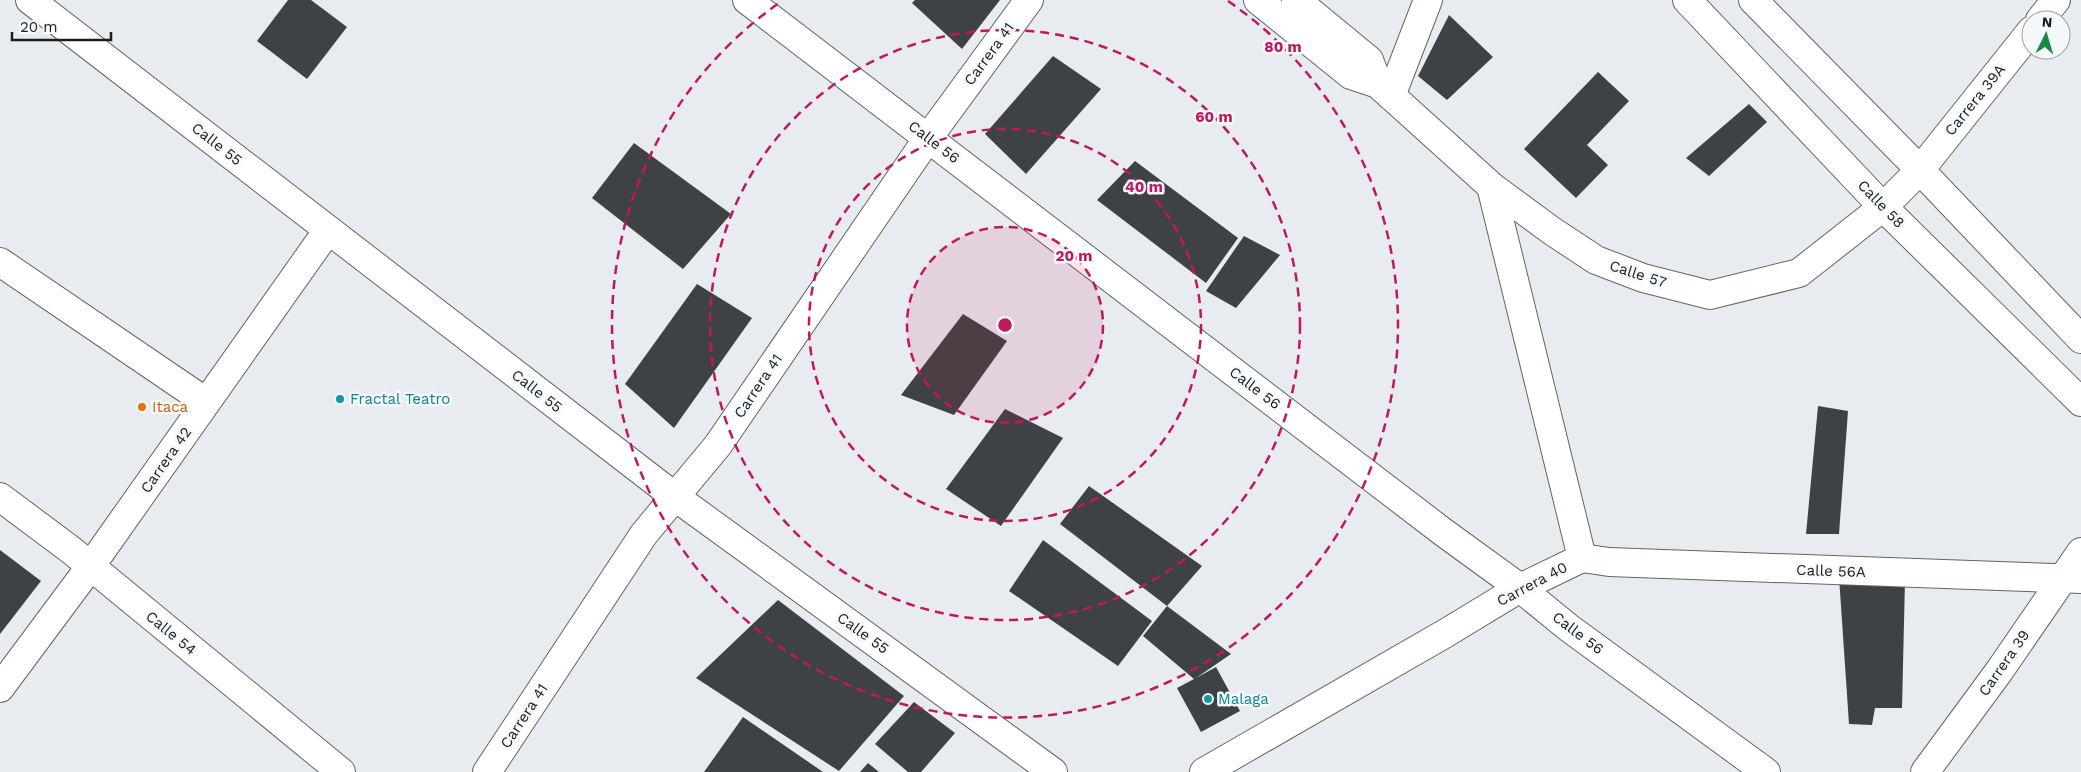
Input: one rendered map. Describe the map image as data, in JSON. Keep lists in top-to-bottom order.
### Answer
{
  "streets": {
    "street": [
      "Carrera 41",
      "Carrera 39A",
      "Calle 56",
      "Calle 55",
      "Calle 58",
      "Calle 57",
      "Carrera 42",
      "Calle 56A",
      "Carrera 40",
      "Calle 54",
      "Carrera 39"
    ]
  },
  "crossings": [
    ["Carrera 41", "Calle 56"],
    ["Carrera 41", "Calle 55"],
    ["Carrera 39A", "Calle 57"],
    ["Calle 56", "Carrera 40"],
    ["Calle 55", "Carrera 42"],
    ["Calle 58", "Calle 57"],
    ["Calle 57", "Carrera 40"],
    ["Carrera 42", "Calle 54"],
    ["Calle 56A", "Carrera 40"],
    ["Calle 56A", "Carrera 39"]
  ],
  "places": ["Fractal Teatro", "Itaca", "Malaga"],
  "scale_bar": "20 m",
  "north": "top",
  "rings": [
    "80 m",
    "60 m",
    "40 m",
    "20 m"
  ]
}
